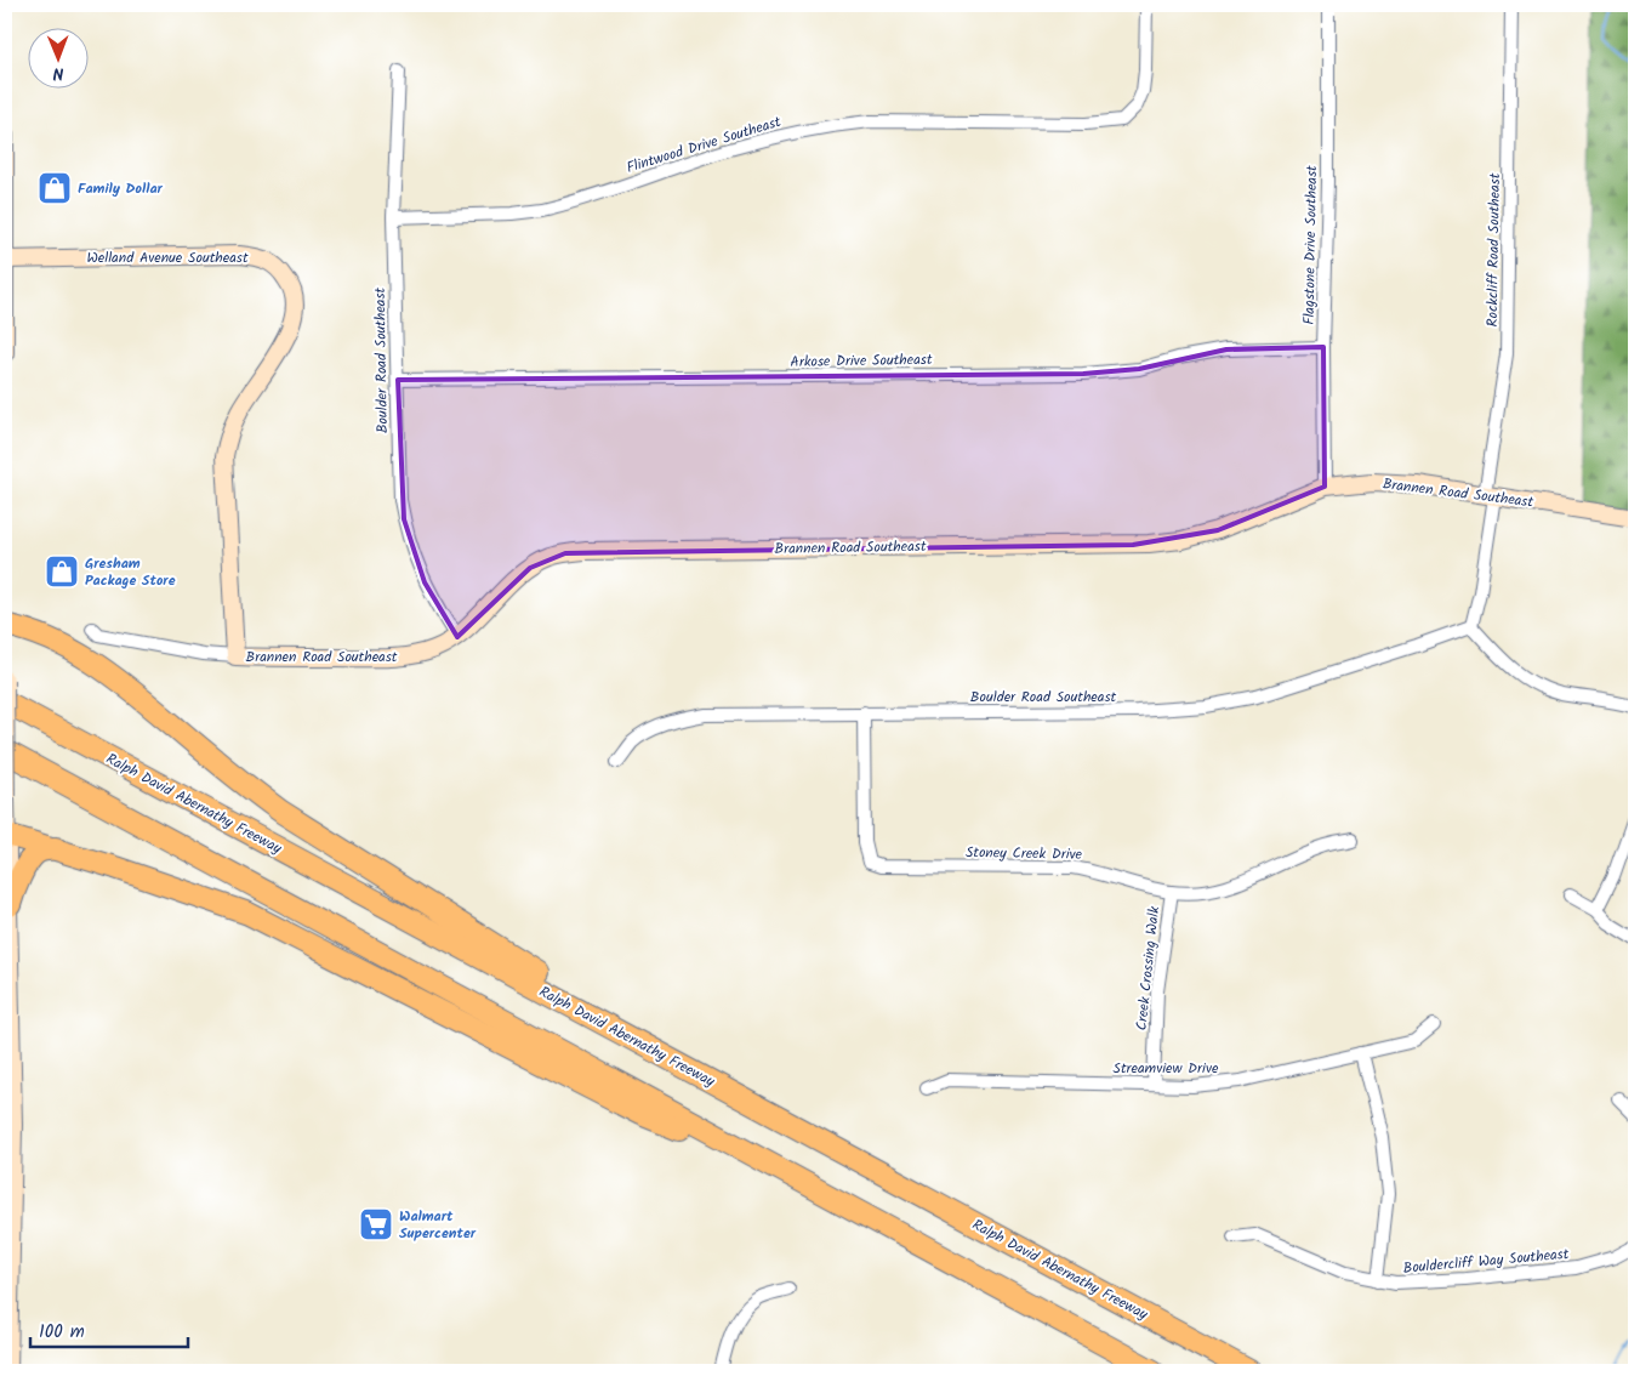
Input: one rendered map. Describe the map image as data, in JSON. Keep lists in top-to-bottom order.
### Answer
{
  "streets": {
    "highway": ["Ralph David Abernathy Freeway"],
    "street": [
      "Flintwood Drive Southeast",
      "Flagstone Drive Southeast",
      "Rockcliff Road Southeast",
      "Welland Avenue Southeast",
      "Boulder Road Southeast",
      "Arkose Drive Southeast",
      "Brannen Road Southeast",
      "Stoney Creek Drive",
      "Creek Crossing Walk",
      "Streamview Drive",
      "Bouldercliff Way Southeast"
    ]
  },
  "crossings": [
    ["Flintwood Drive Southeast", "Boulder Road Southeast"],
    ["Flagstone Drive Southeast", "Arkose Drive Southeast"],
    ["Flagstone Drive Southeast", "Brannen Road Southeast"],
    ["Rockcliff Road Southeast", "Boulder Road Southeast"],
    ["Rockcliff Road Southeast", "Brannen Road Southeast"],
    ["Welland Avenue Southeast", "Brannen Road Southeast"],
    ["Boulder Road Southeast", "Arkose Drive Southeast"],
    ["Boulder Road Southeast", "Brannen Road Southeast"],
    ["Boulder Road Southeast", "Stoney Creek Drive"],
    ["Stoney Creek Drive", "Creek Crossing Walk"],
    ["Creek Crossing Walk", "Streamview Drive"]
  ],
  "places": {
    "shop": ["Family Dollar", "Gresham Package Store"],
    "supermarket": ["Walmart Supercenter"]
  },
  "scale_bar": "100 m",
  "north": "bottom"
}
